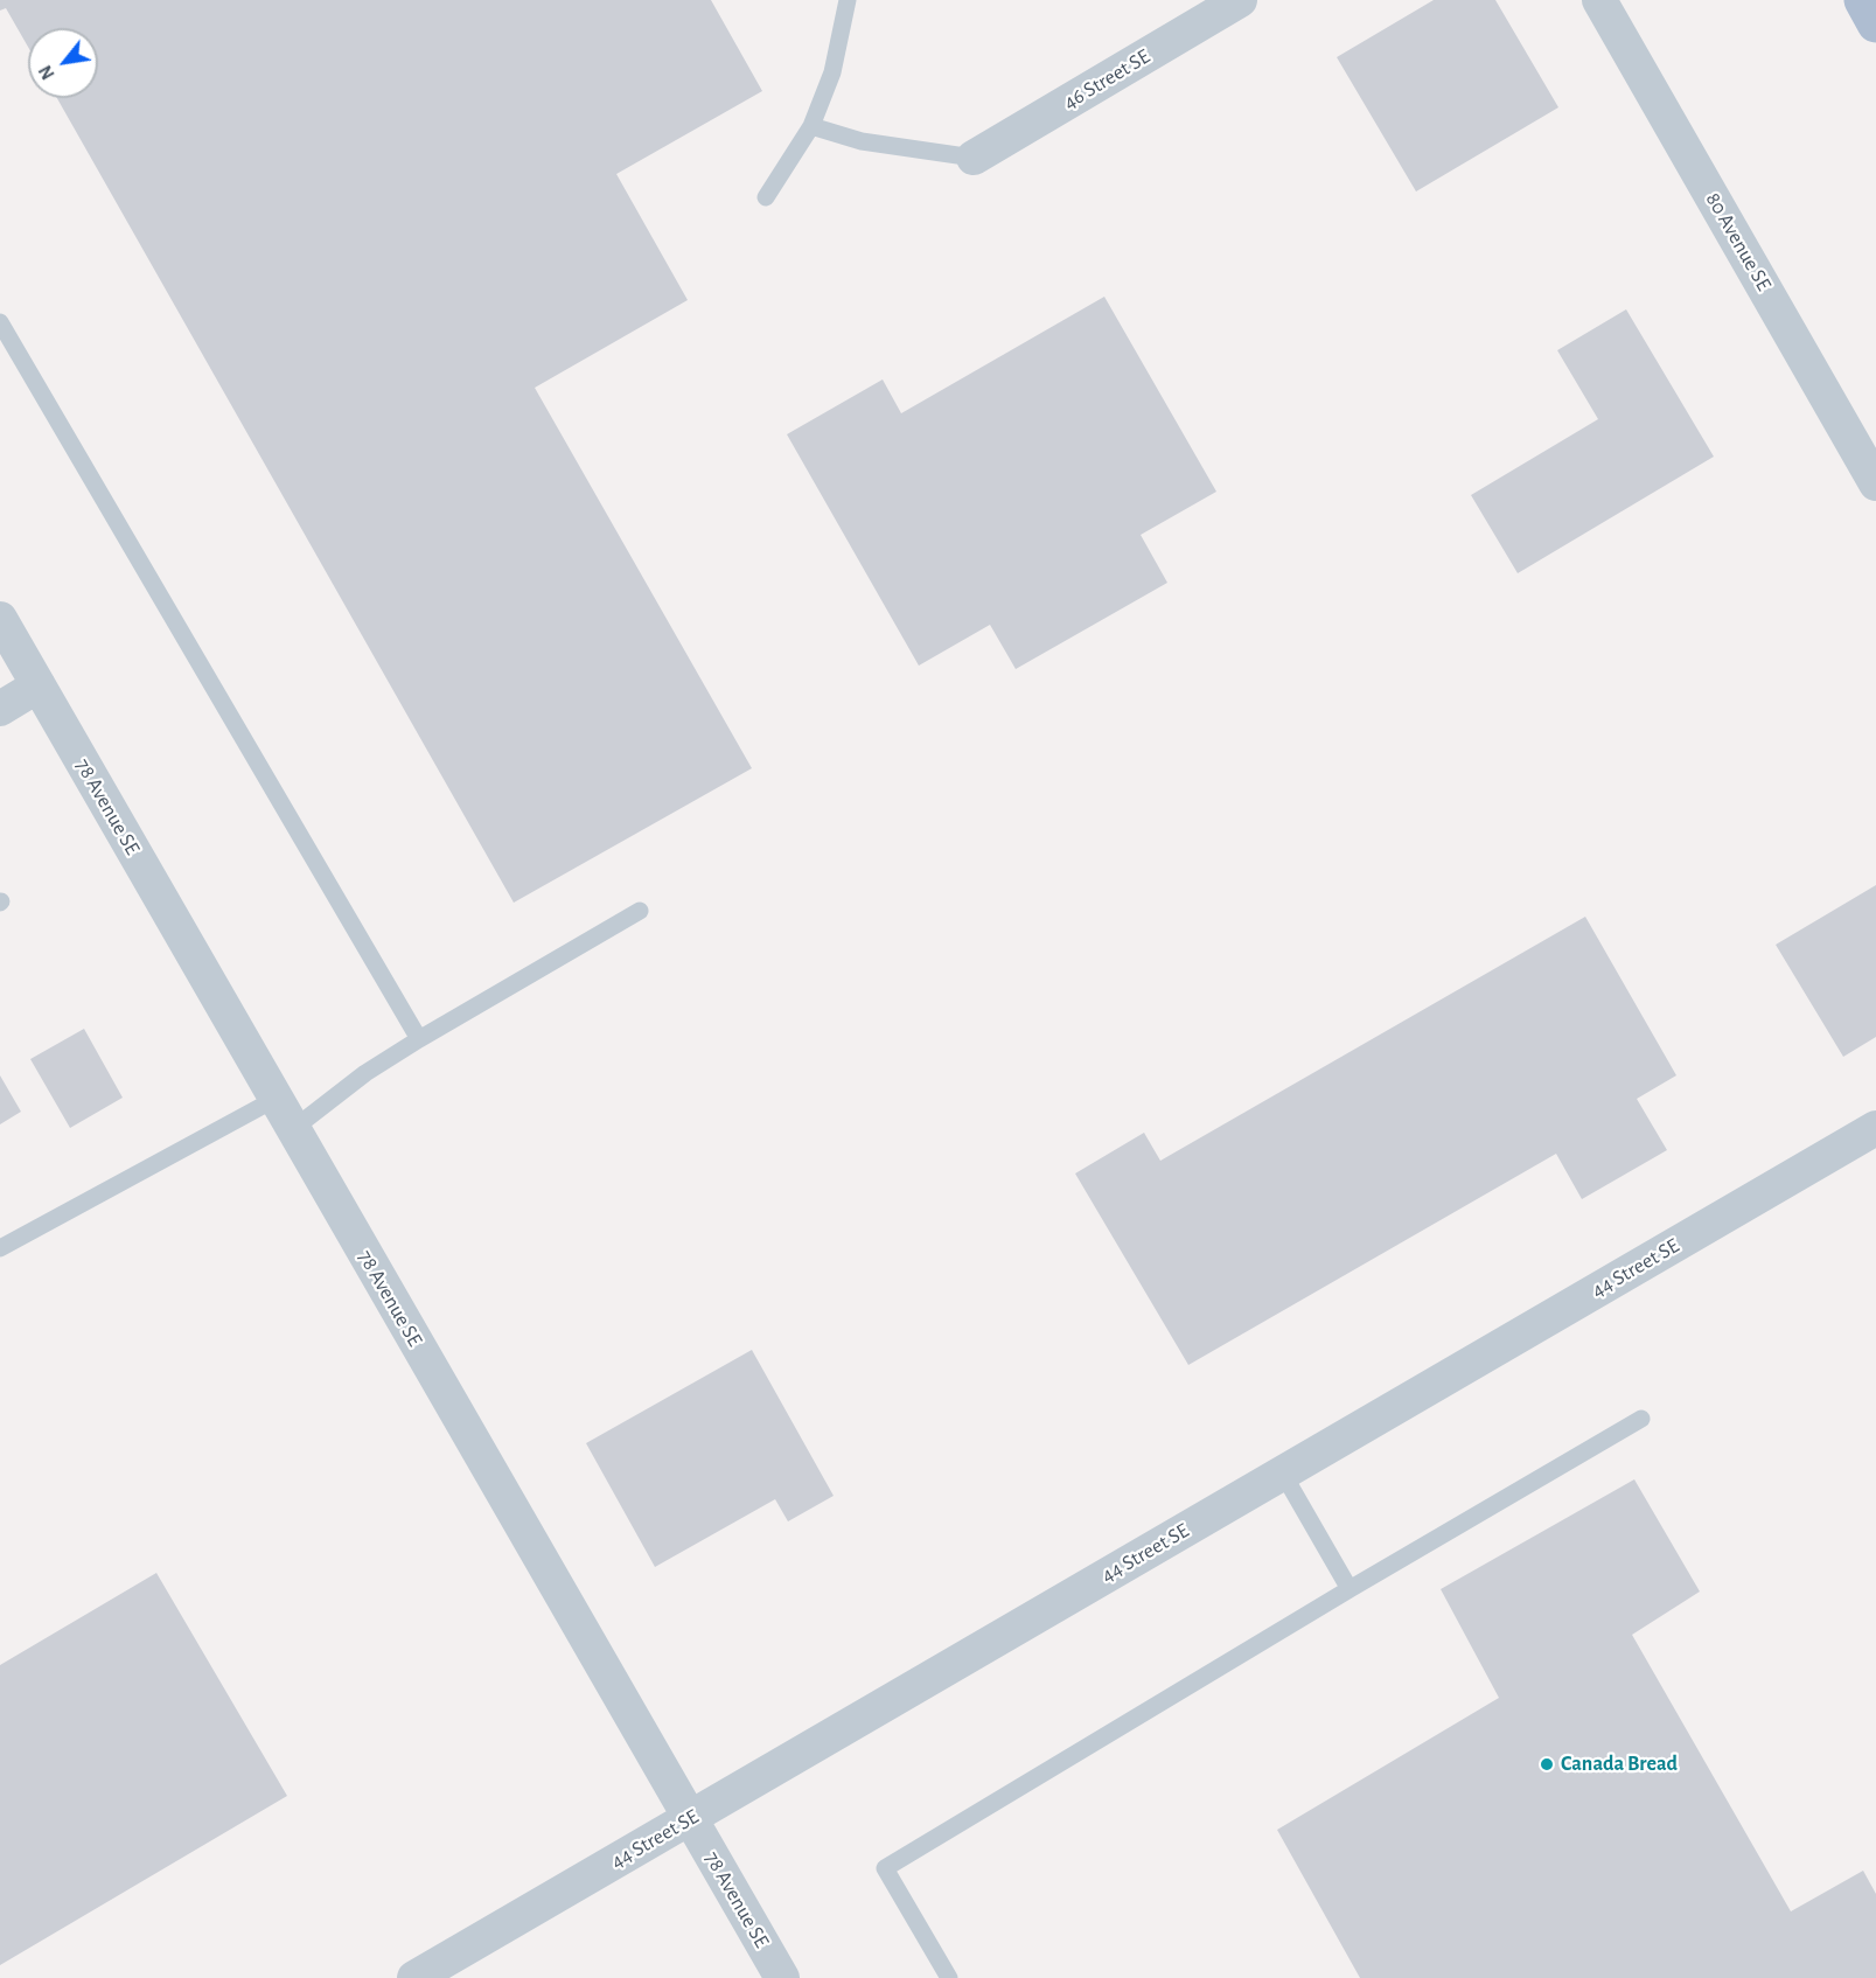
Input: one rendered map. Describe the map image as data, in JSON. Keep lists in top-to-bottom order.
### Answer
{
  "streets": {
    "street": [
      "46 Street SE",
      "80 Avenue SE",
      "78 Avenue SE",
      "44 Street SE"
    ]
  },
  "crossings": [
    ["78 Avenue SE", "44 Street SE"]
  ],
  "places": ["Canada Bread"],
  "north": "bottom left"
}
